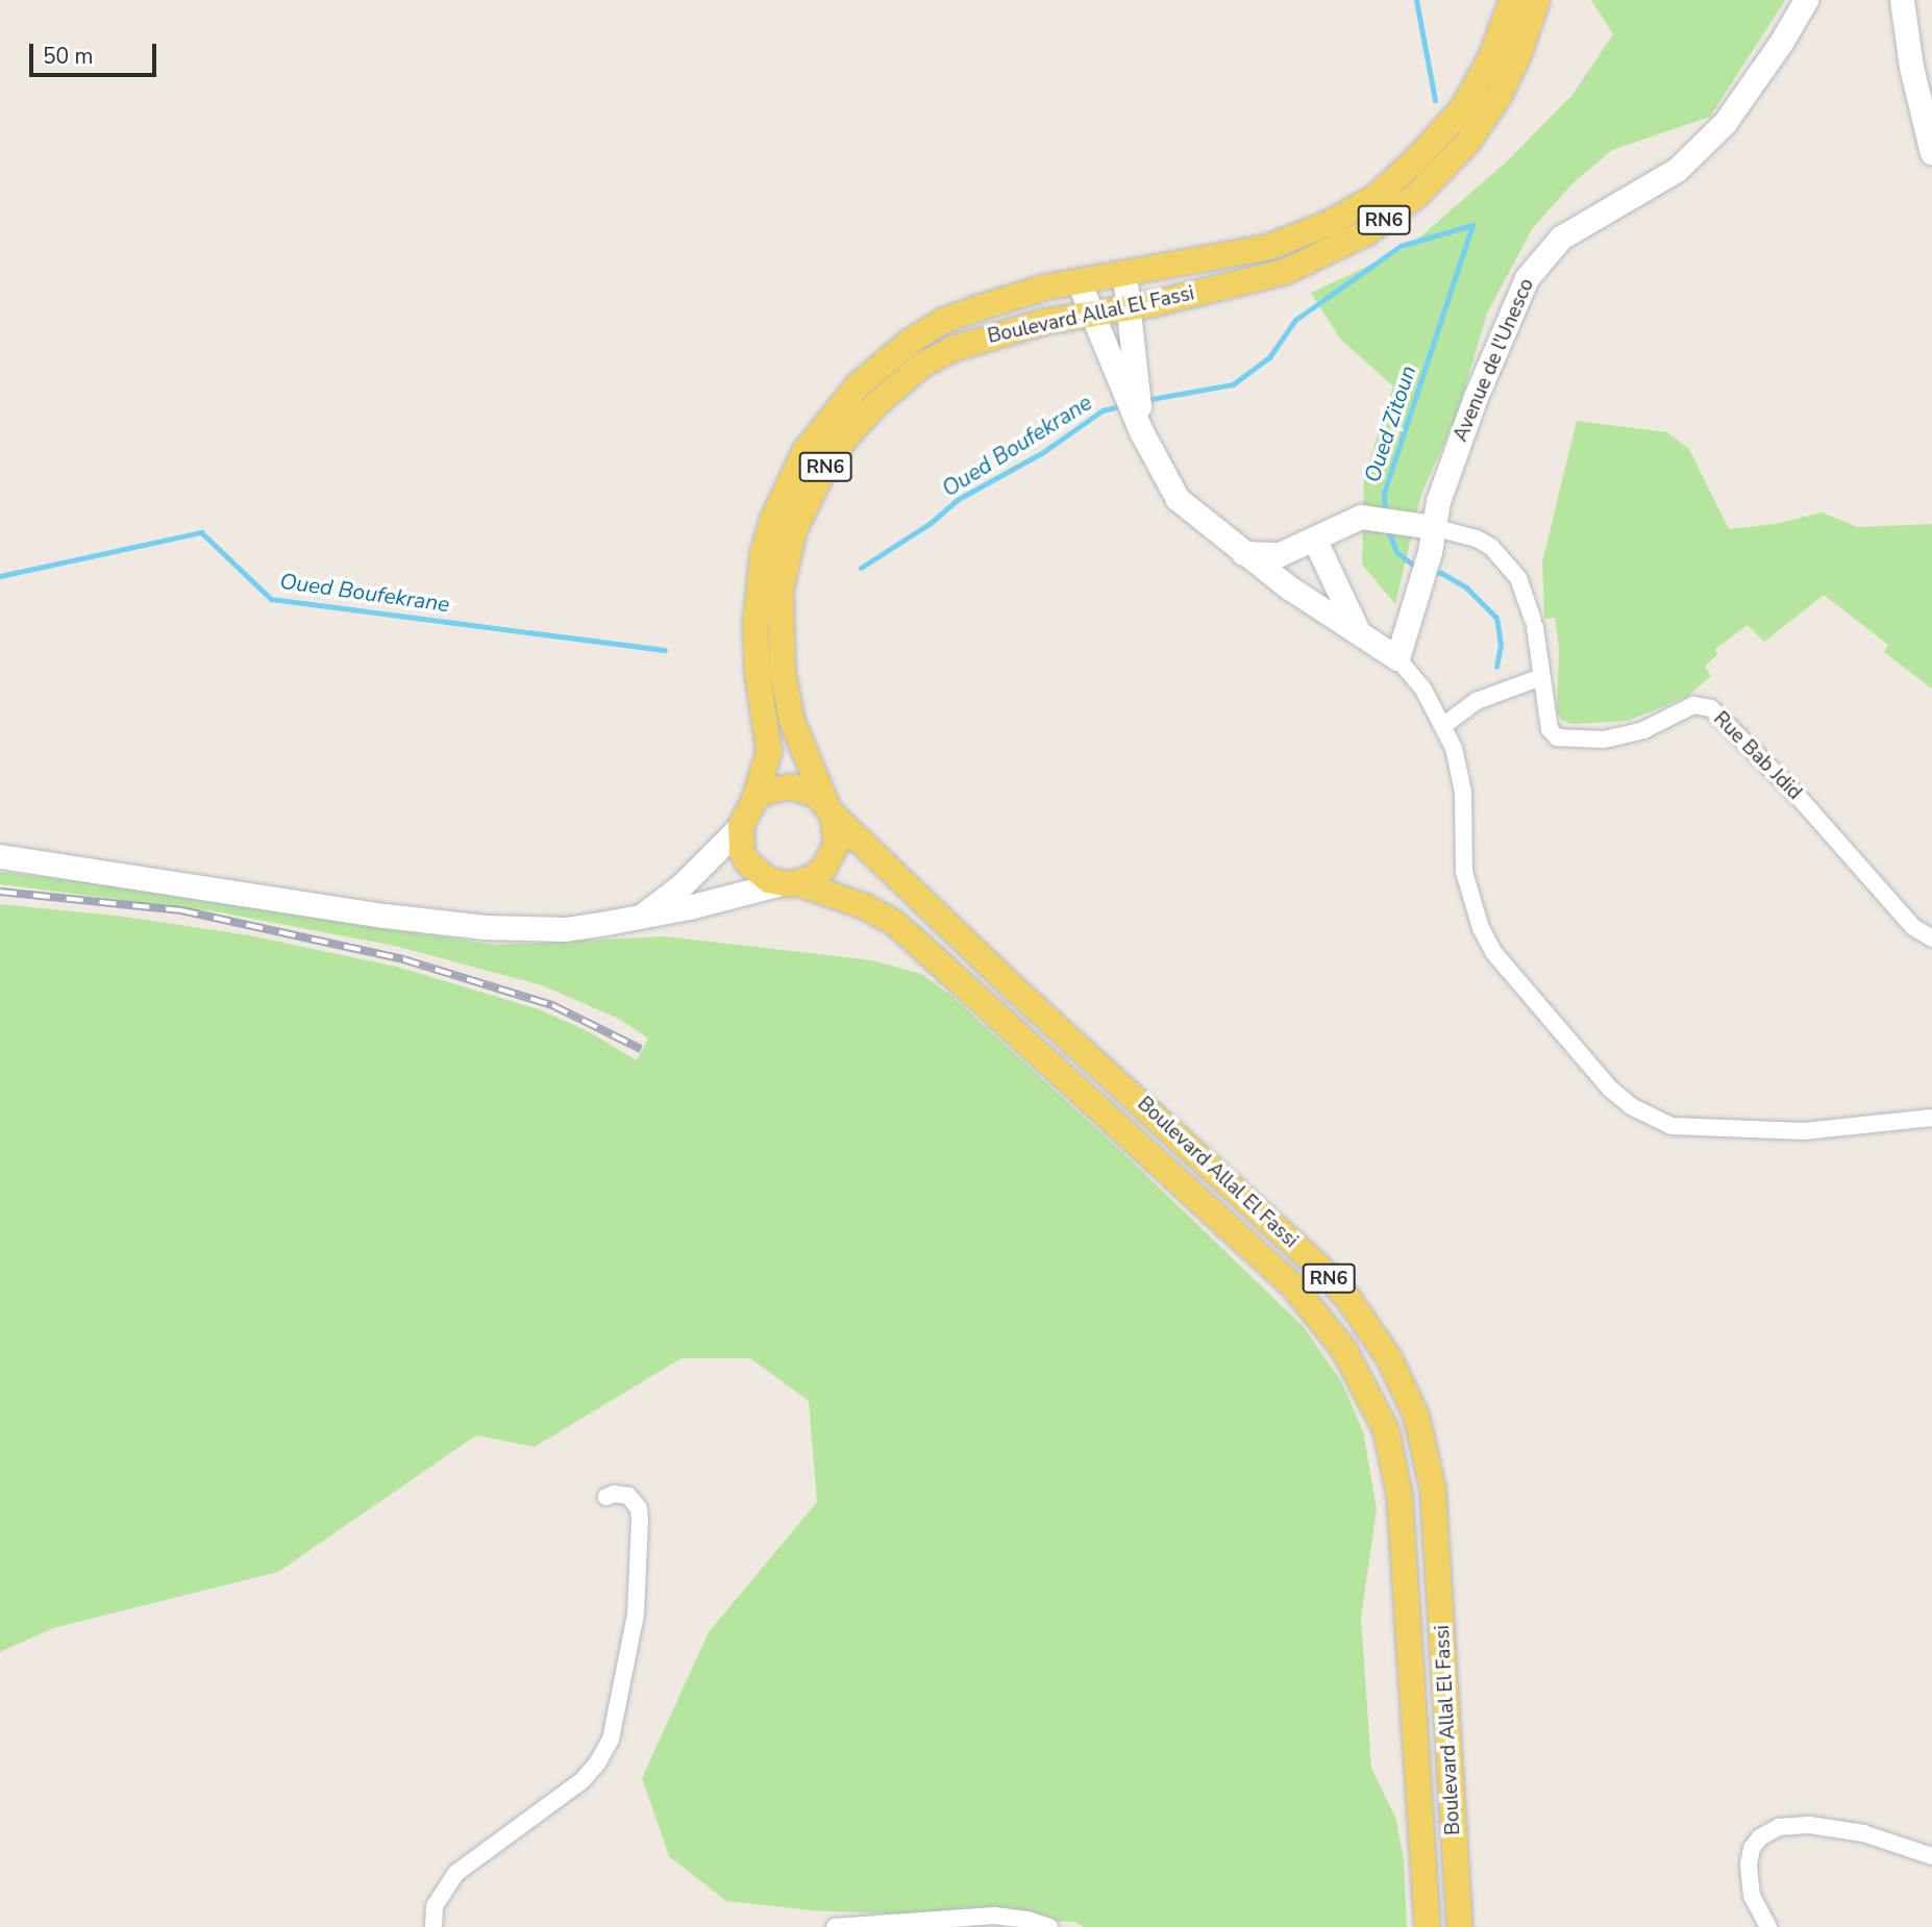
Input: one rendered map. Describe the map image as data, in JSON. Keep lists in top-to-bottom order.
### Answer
{
  "streets": {
    "main road": [
      "RN6",
      "Boulevard Allal El Fassi",
      "Avenue de l'Unesco",
      "Rue Bab Jdid"
    ]
  },
  "crossings": [
    ["RN6", "Boulevard Allal El Fassi"],
    ["Avenue de l'Unesco", "Rue Bab Jdid"]
  ],
  "water": ["Oued Zitoun", "Oued Boufekrane"],
  "scale_bar": "50 m"
}
